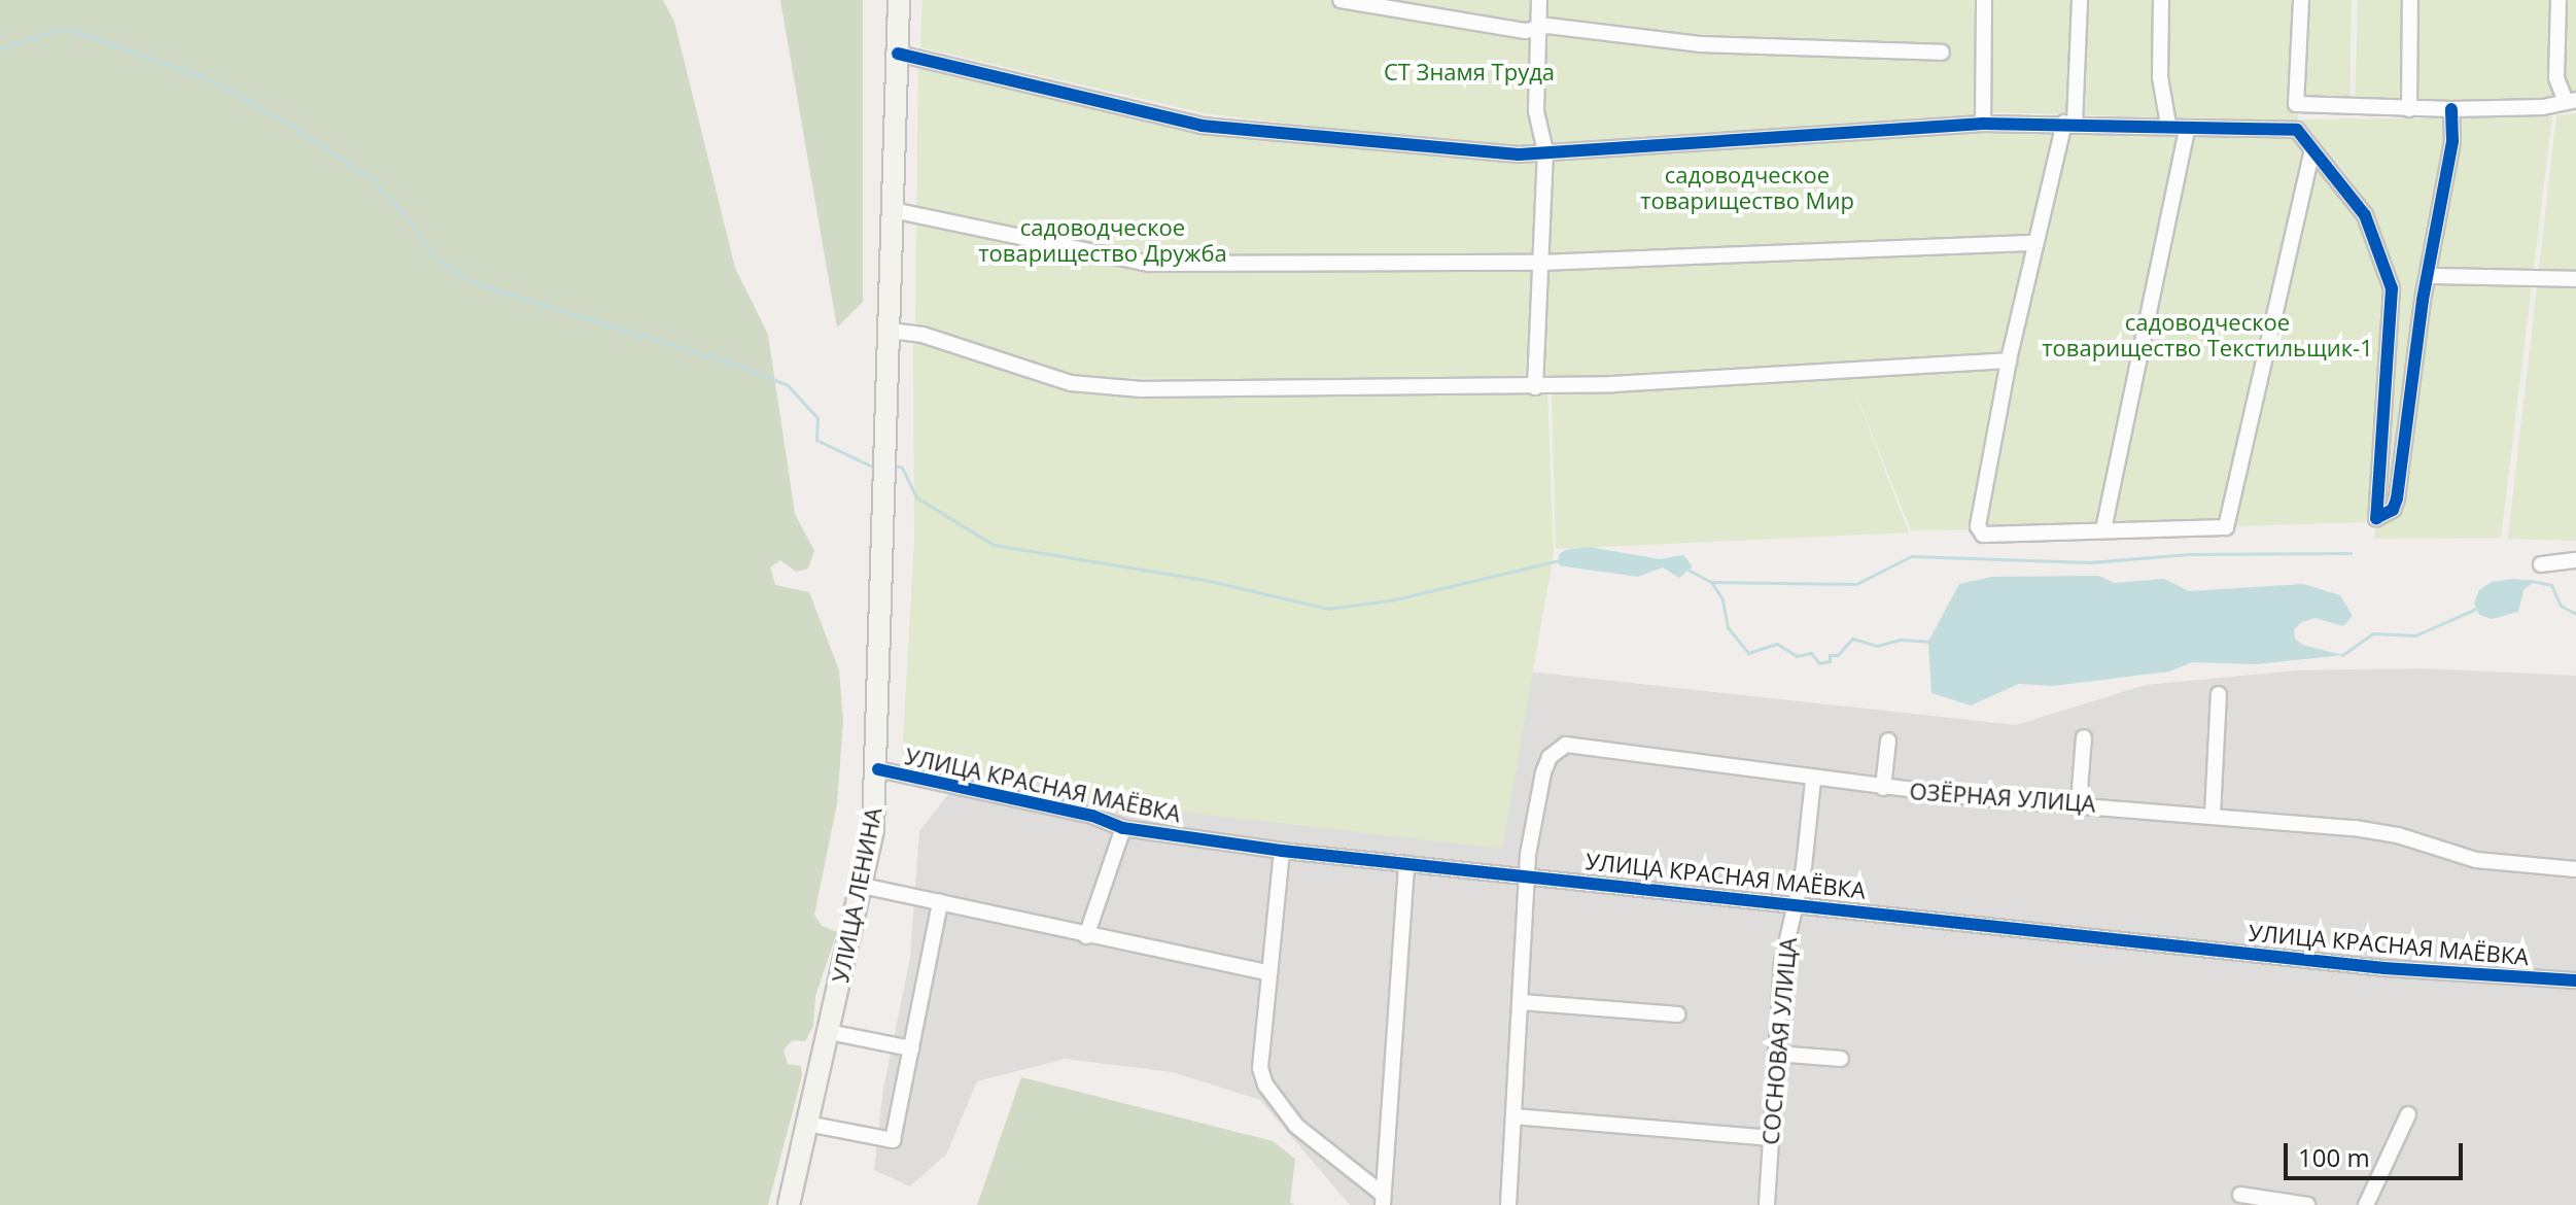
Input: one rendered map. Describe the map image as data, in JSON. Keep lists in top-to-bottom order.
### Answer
{
  "streets": {
    "main road": ["УЛИЦА ЛЕНИНА"],
    "street": ["УЛИЦА КРАСНАЯ МАЁВКА", "ОЗЁРНАЯ УЛИЦА", "СОСНОВАЯ УЛИЦА"]
  },
  "crossings": [
    ["УЛИЦА КРАСНАЯ МАЁВКА", "ОЗЁРНАЯ УЛИЦА"],
    ["УЛИЦА КРАСНАЯ МАЁВКА", "УЛИЦА ЛЕНИНА"],
    ["УЛИЦА КРАСНАЯ МАЁВКА", "СОСНОВАЯ УЛИЦА"],
    ["ОЗЁРНАЯ УЛИЦА", "СОСНОВАЯ УЛИЦА"]
  ],
  "parks": [
    "СТ Знамя Труда",
    "садоводческое товарищество Мир",
    "садоводческое товарищество Дружба",
    "садоводческое товарищество Текстильщик-1"
  ],
  "scale_bar": "100 m"
}
